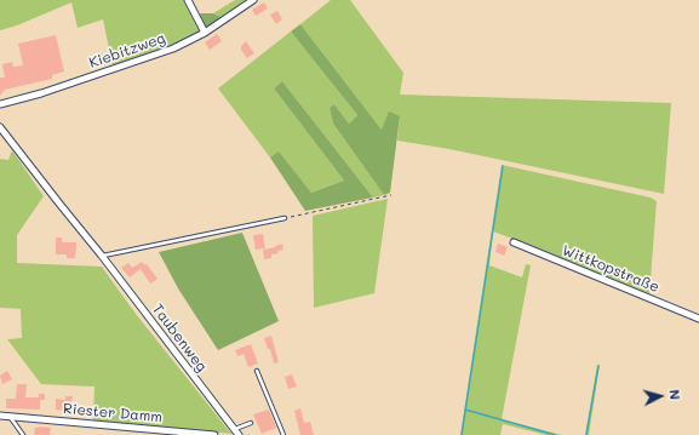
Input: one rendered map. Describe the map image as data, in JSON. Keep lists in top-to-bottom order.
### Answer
{
  "streets": {
    "street": [
      "Kiebitzweg",
      "Wittkopstraße",
      "Taubenweg",
      "Riester Damm"
    ]
  },
  "north": "right"
}
